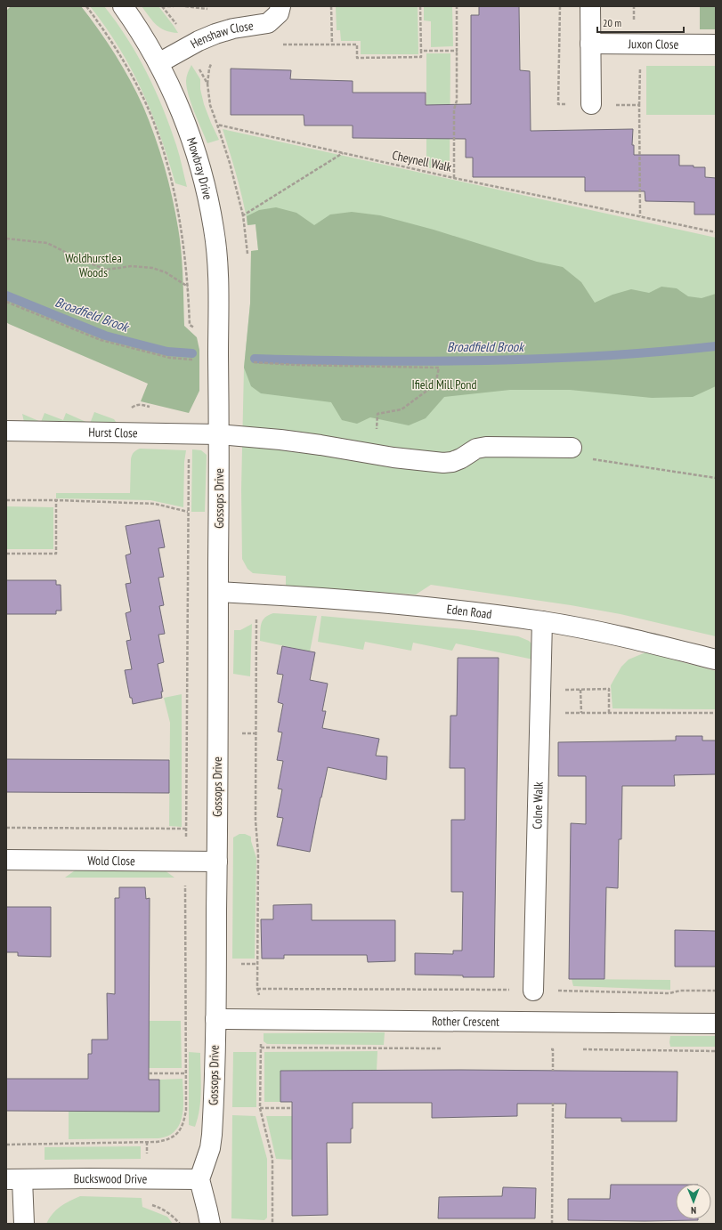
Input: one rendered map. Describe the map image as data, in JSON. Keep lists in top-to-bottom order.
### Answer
{
  "streets": {
    "street": [
      "Henshaw Close",
      "Juxon Close",
      "Mowbray Drive",
      "Hurst Close",
      "Gossops Drive",
      "Eden Road",
      "Colne Walk",
      "Wold Close",
      "Rother Crescent",
      "Buckswood Drive"
    ],
    "path": ["Cheynell Walk"]
  },
  "crossings": [
    ["Henshaw Close", "Mowbray Drive"],
    ["Mowbray Drive", "Gossops Drive"],
    ["Hurst Close", "Gossops Drive"],
    ["Gossops Drive", "Eden Road"],
    ["Gossops Drive", "Wold Close"],
    ["Gossops Drive", "Rother Crescent"],
    ["Gossops Drive", "Buckswood Drive"],
    ["Eden Road", "Colne Walk"]
  ],
  "water": ["Broadfield Brook"],
  "parks": ["Woldhurstlea Woods", "Ifield Mill Pond"],
  "scale_bar": "20 m",
  "north": "bottom"
}
